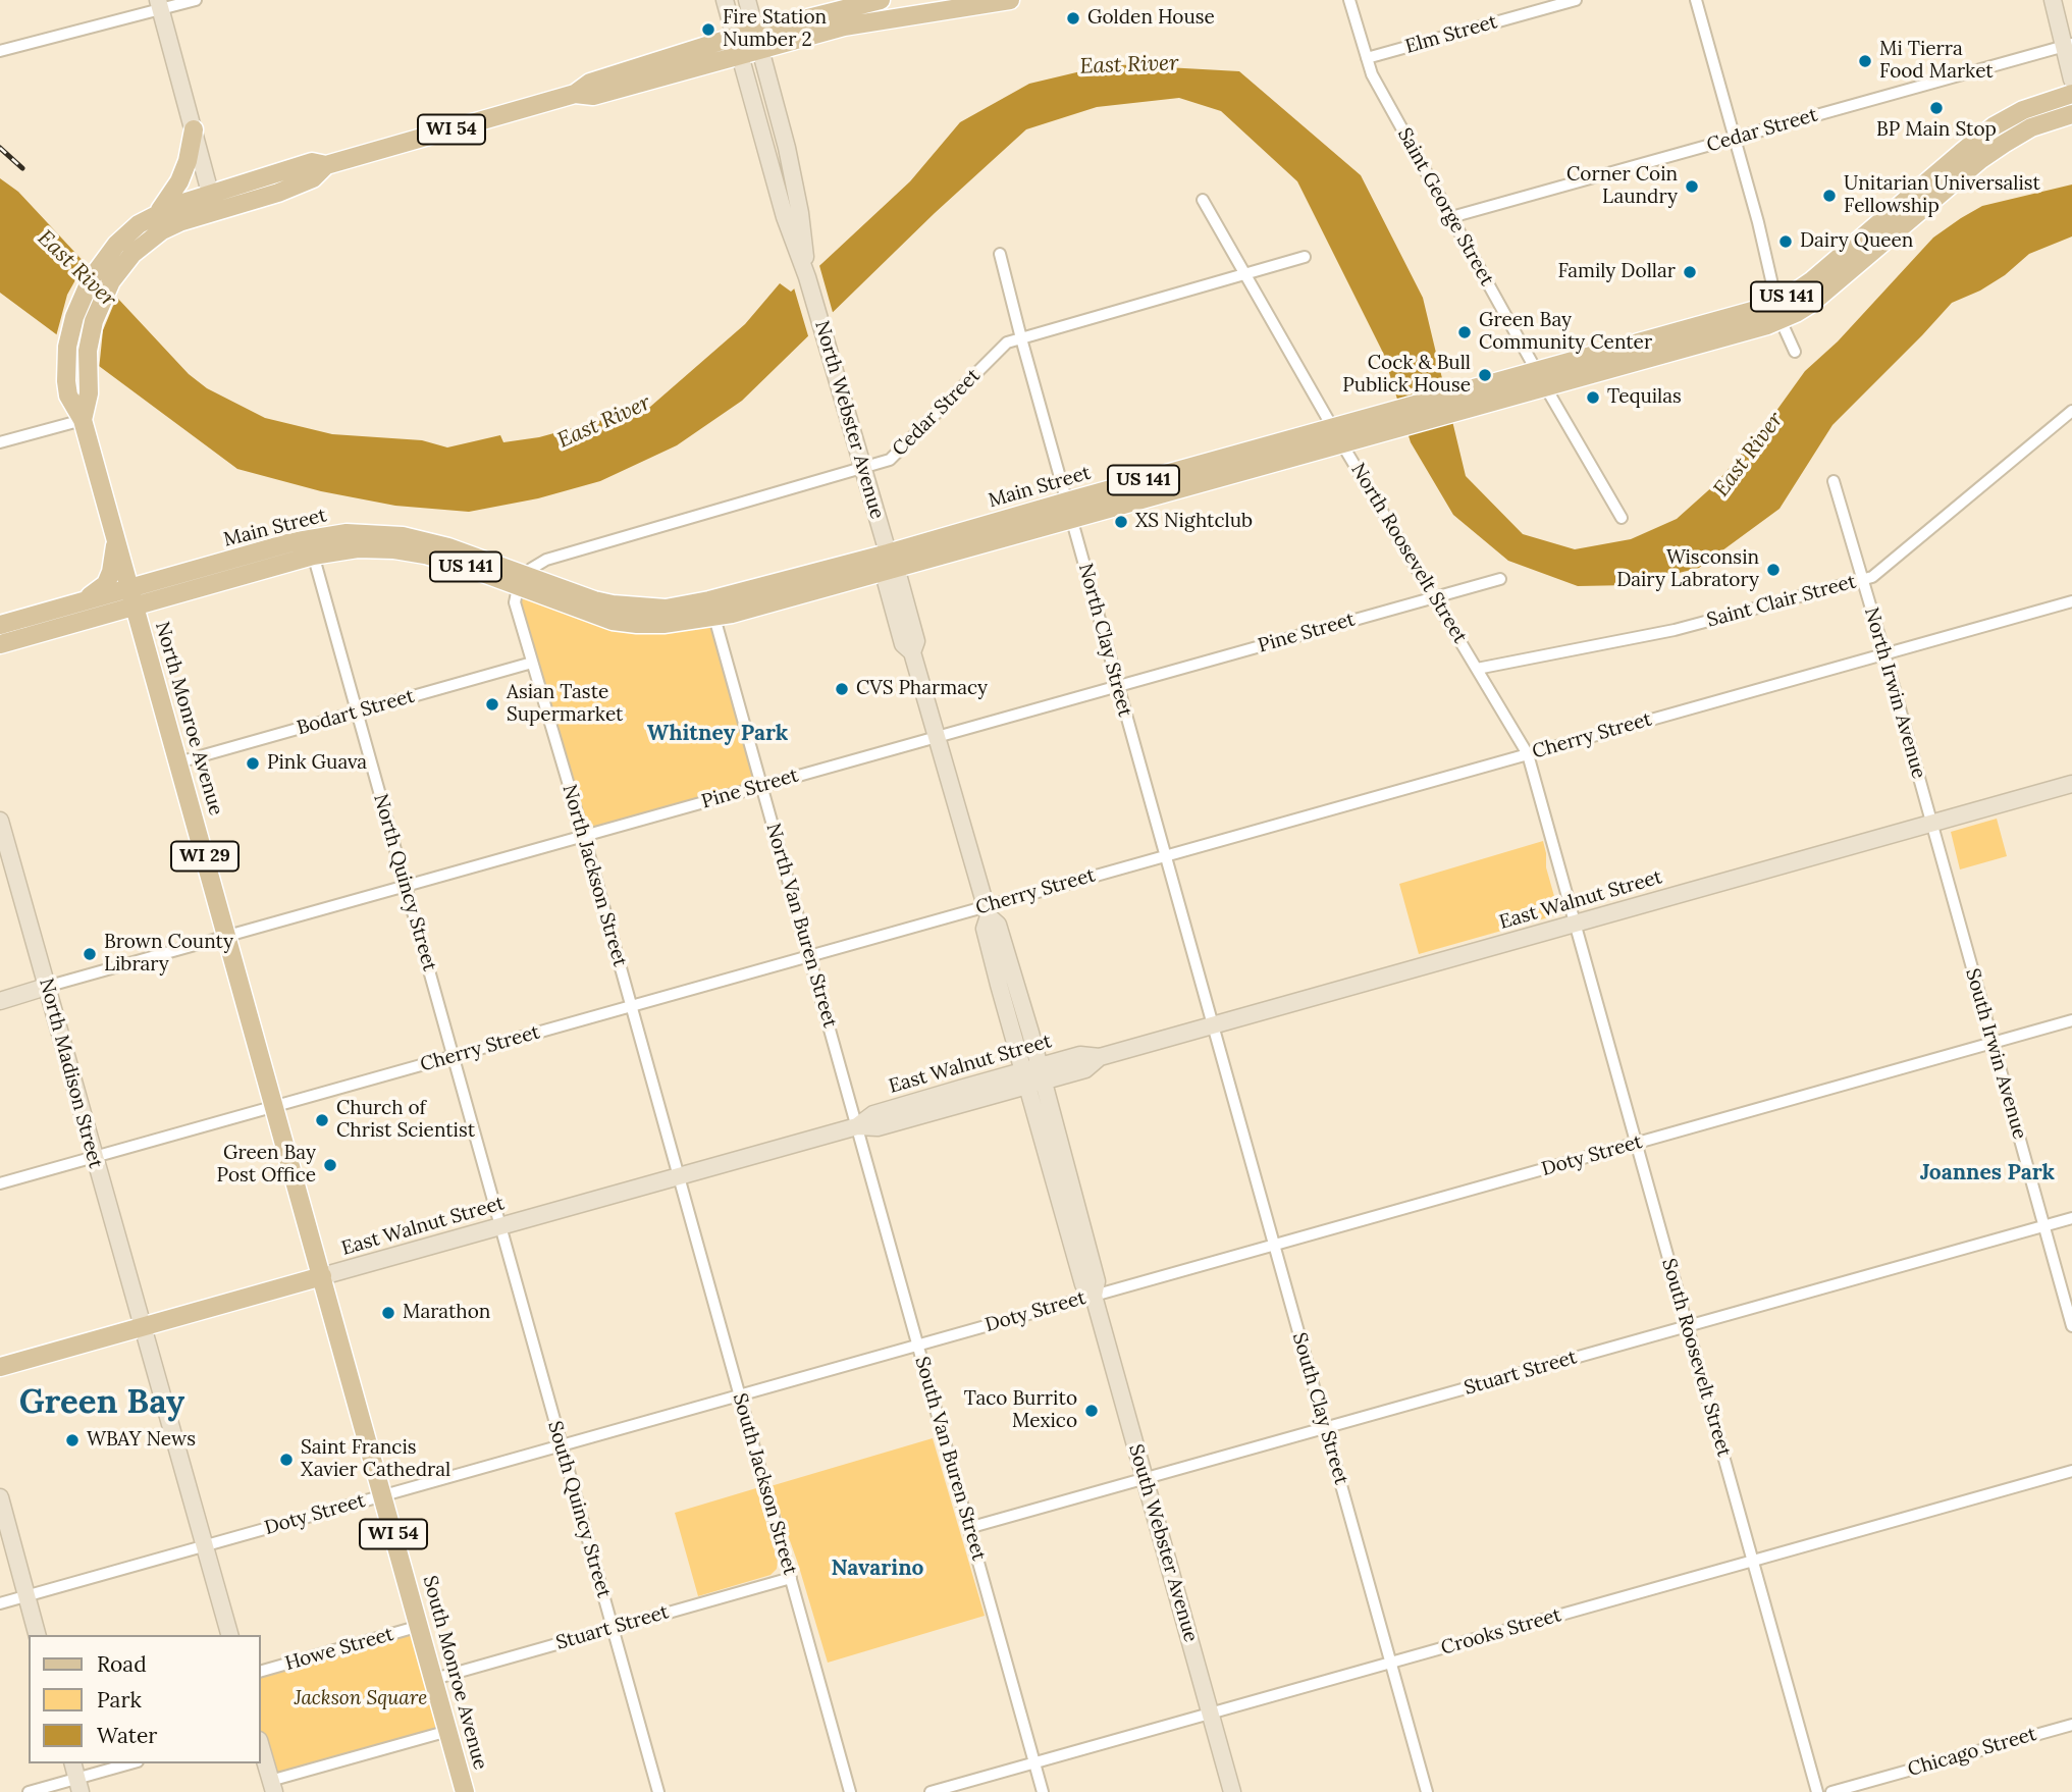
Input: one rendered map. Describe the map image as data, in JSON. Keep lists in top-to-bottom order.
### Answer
{
  "streets": {
    "main road": [
      "WI 54",
      "US 141",
      "North Webster Avenue",
      "Main Street",
      "Pine Street",
      "North Monroe Avenue",
      "WI 29",
      "East Walnut Street",
      "North Madison Street",
      "South Webster Avenue",
      "South Monroe Avenue"
    ],
    "street": [
      "Elm Street",
      "Cedar Street",
      "Saint George Street",
      "North Roosevelt Street",
      "Saint Clair Street",
      "North Clay Street",
      "North Irwin Avenue",
      "Bodart Street",
      "Cherry Street",
      "North Jackson Street",
      "North Quincy Street",
      "North Van Buren Street",
      "South Irwin Avenue",
      "Doty Street",
      "South Roosevelt Street",
      "Stuart Street",
      "South Clay Street",
      "South Van Buren Street",
      "South Jackson Street",
      "South Quincy Street",
      "Crooks Street",
      "Howe Street",
      "Chicago Street"
    ]
  },
  "crossings": [
    ["Elm Street", "Saint George Street"],
    ["WI 54", "North Webster Avenue"],
    ["WI 54", "North Monroe Avenue"],
    ["Cedar Street", "Saint George Street"],
    ["Cedar Street", "North Webster Avenue"],
    ["Cedar Street", "Main Street"],
    ["Cedar Street", "North Roosevelt Street"],
    ["Cedar Street", "North Clay Street"],
    ["Cedar Street", "North Jackson Street"],
    ["Saint George Street", "Main Street"],
    ["North Webster Avenue", "Main Street"],
    ["North Webster Avenue", "Pine Street"],
    ["North Webster Avenue", "Cherry Street"],
    ["North Webster Avenue", "East Walnut Street"],
    ["North Webster Avenue", "South Webster Avenue"],
    ["Main Street", "North Roosevelt Street"],
    ["Main Street", "North Clay Street"],
    ["Main Street", "North Monroe Avenue"],
    ["Main Street", "North Jackson Street"],
    ["Main Street", "North Quincy Street"],
    ["Main Street", "North Van Buren Street"],
    ["North Roosevelt Street", "Saint Clair Street"],
    ["North Roosevelt Street", "Pine Street"],
    ["North Roosevelt Street", "Cherry Street"],
    ["North Roosevelt Street", "East Walnut Street"],
    ["North Roosevelt Street", "South Roosevelt Street"],
    ["Saint Clair Street", "North Irwin Avenue"],
    ["Pine Street", "North Clay Street"],
    ["Pine Street", "North Monroe Avenue"],
    ["Pine Street", "North Jackson Street"],
    ["Pine Street", "North Quincy Street"],
    ["Pine Street", "North Van Buren Street"],
    ["Pine Street", "North Madison Street"],
    ["North Clay Street", "Cherry Street"],
    ["North Clay Street", "East Walnut Street"],
    ["North Clay Street", "South Clay Street"],
    ["North Irwin Avenue", "Cherry Street"],
    ["North Irwin Avenue", "East Walnut Street"],
    ["North Irwin Avenue", "South Irwin Avenue"],
    ["Bodart Street", "North Monroe Avenue"],
    ["Bodart Street", "North Jackson Street"],
    ["Bodart Street", "North Quincy Street"],
    ["North Monroe Avenue", "Cherry Street"],
    ["North Monroe Avenue", "East Walnut Street"],
    ["North Monroe Avenue", "South Monroe Avenue"],
    ["Cherry Street", "North Jackson Street"],
    ["Cherry Street", "North Quincy Street"],
    ["Cherry Street", "North Van Buren Street"],
    ["Cherry Street", "North Madison Street"],
    ["North Jackson Street", "East Walnut Street"],
    ["North Jackson Street", "South Jackson Street"],
    ["North Quincy Street", "East Walnut Street"],
    ["North Quincy Street", "South Quincy Street"],
    ["East Walnut Street", "North Van Buren Street"],
    ["East Walnut Street", "South Irwin Avenue"],
    ["East Walnut Street", "North Madison Street"],
    ["East Walnut Street", "South Roosevelt Street"],
    ["East Walnut Street", "South Clay Street"],
    ["East Walnut Street", "South Van Buren Street"],
    ["East Walnut Street", "South Jackson Street"],
    ["East Walnut Street", "South Quincy Street"],
    ["East Walnut Street", "South Webster Avenue"],
    ["East Walnut Street", "South Monroe Avenue"],
    ["North Van Buren Street", "South Van Buren Street"],
    ["South Irwin Avenue", "Doty Street"],
    ["South Irwin Avenue", "Stuart Street"],
    ["North Madison Street", "Doty Street"],
    ["Doty Street", "South Roosevelt Street"],
    ["Doty Street", "South Clay Street"],
    ["Doty Street", "South Van Buren Street"],
    ["Doty Street", "South Jackson Street"],
    ["Doty Street", "South Quincy Street"],
    ["Doty Street", "South Webster Avenue"],
    ["Doty Street", "South Monroe Avenue"],
    ["South Roosevelt Street", "Stuart Street"],
    ["South Roosevelt Street", "Crooks Street"],
    ["Stuart Street", "South Clay Street"],
    ["Stuart Street", "South Van Buren Street"],
    ["Stuart Street", "South Jackson Street"],
    ["Stuart Street", "South Quincy Street"],
    ["Stuart Street", "South Webster Avenue"],
    ["Stuart Street", "South Monroe Avenue"],
    ["South Clay Street", "Crooks Street"],
    ["South Van Buren Street", "Crooks Street"],
    ["South Webster Avenue", "Crooks Street"],
    ["Howe Street", "South Monroe Avenue"]
  ],
  "districts": [
    "Whitney Park",
    "Joannes Park",
    "Green Bay",
    "Navarino"
  ],
  "water": ["East River"],
  "parks": ["Jackson Square"],
  "places": [
    "Golden House",
    "Fire Station Number 2",
    "Mi Tierra Food Market",
    "BP Main Stop",
    "Corner Coin Laundry",
    "Unitarian Universalist Fellowship",
    "Dairy Queen",
    "Family Dollar",
    "Green Bay Community Center",
    "Cock & Bull Publick House",
    "Tequilas",
    "XS Nightclub",
    "Wisconsin Dairy Labratory",
    "CVS Pharmacy",
    "Asian Taste Supermarket",
    "Pink Guava",
    "Brown County Library",
    "Church of Christ Scientist",
    "Green Bay Post Office",
    "Marathon",
    "Taco Burrito Mexico",
    "WBAY News",
    "Saint Francis Xavier Cathedral"
  ],
  "legend": ["Road", "Park", "Water"]
}
